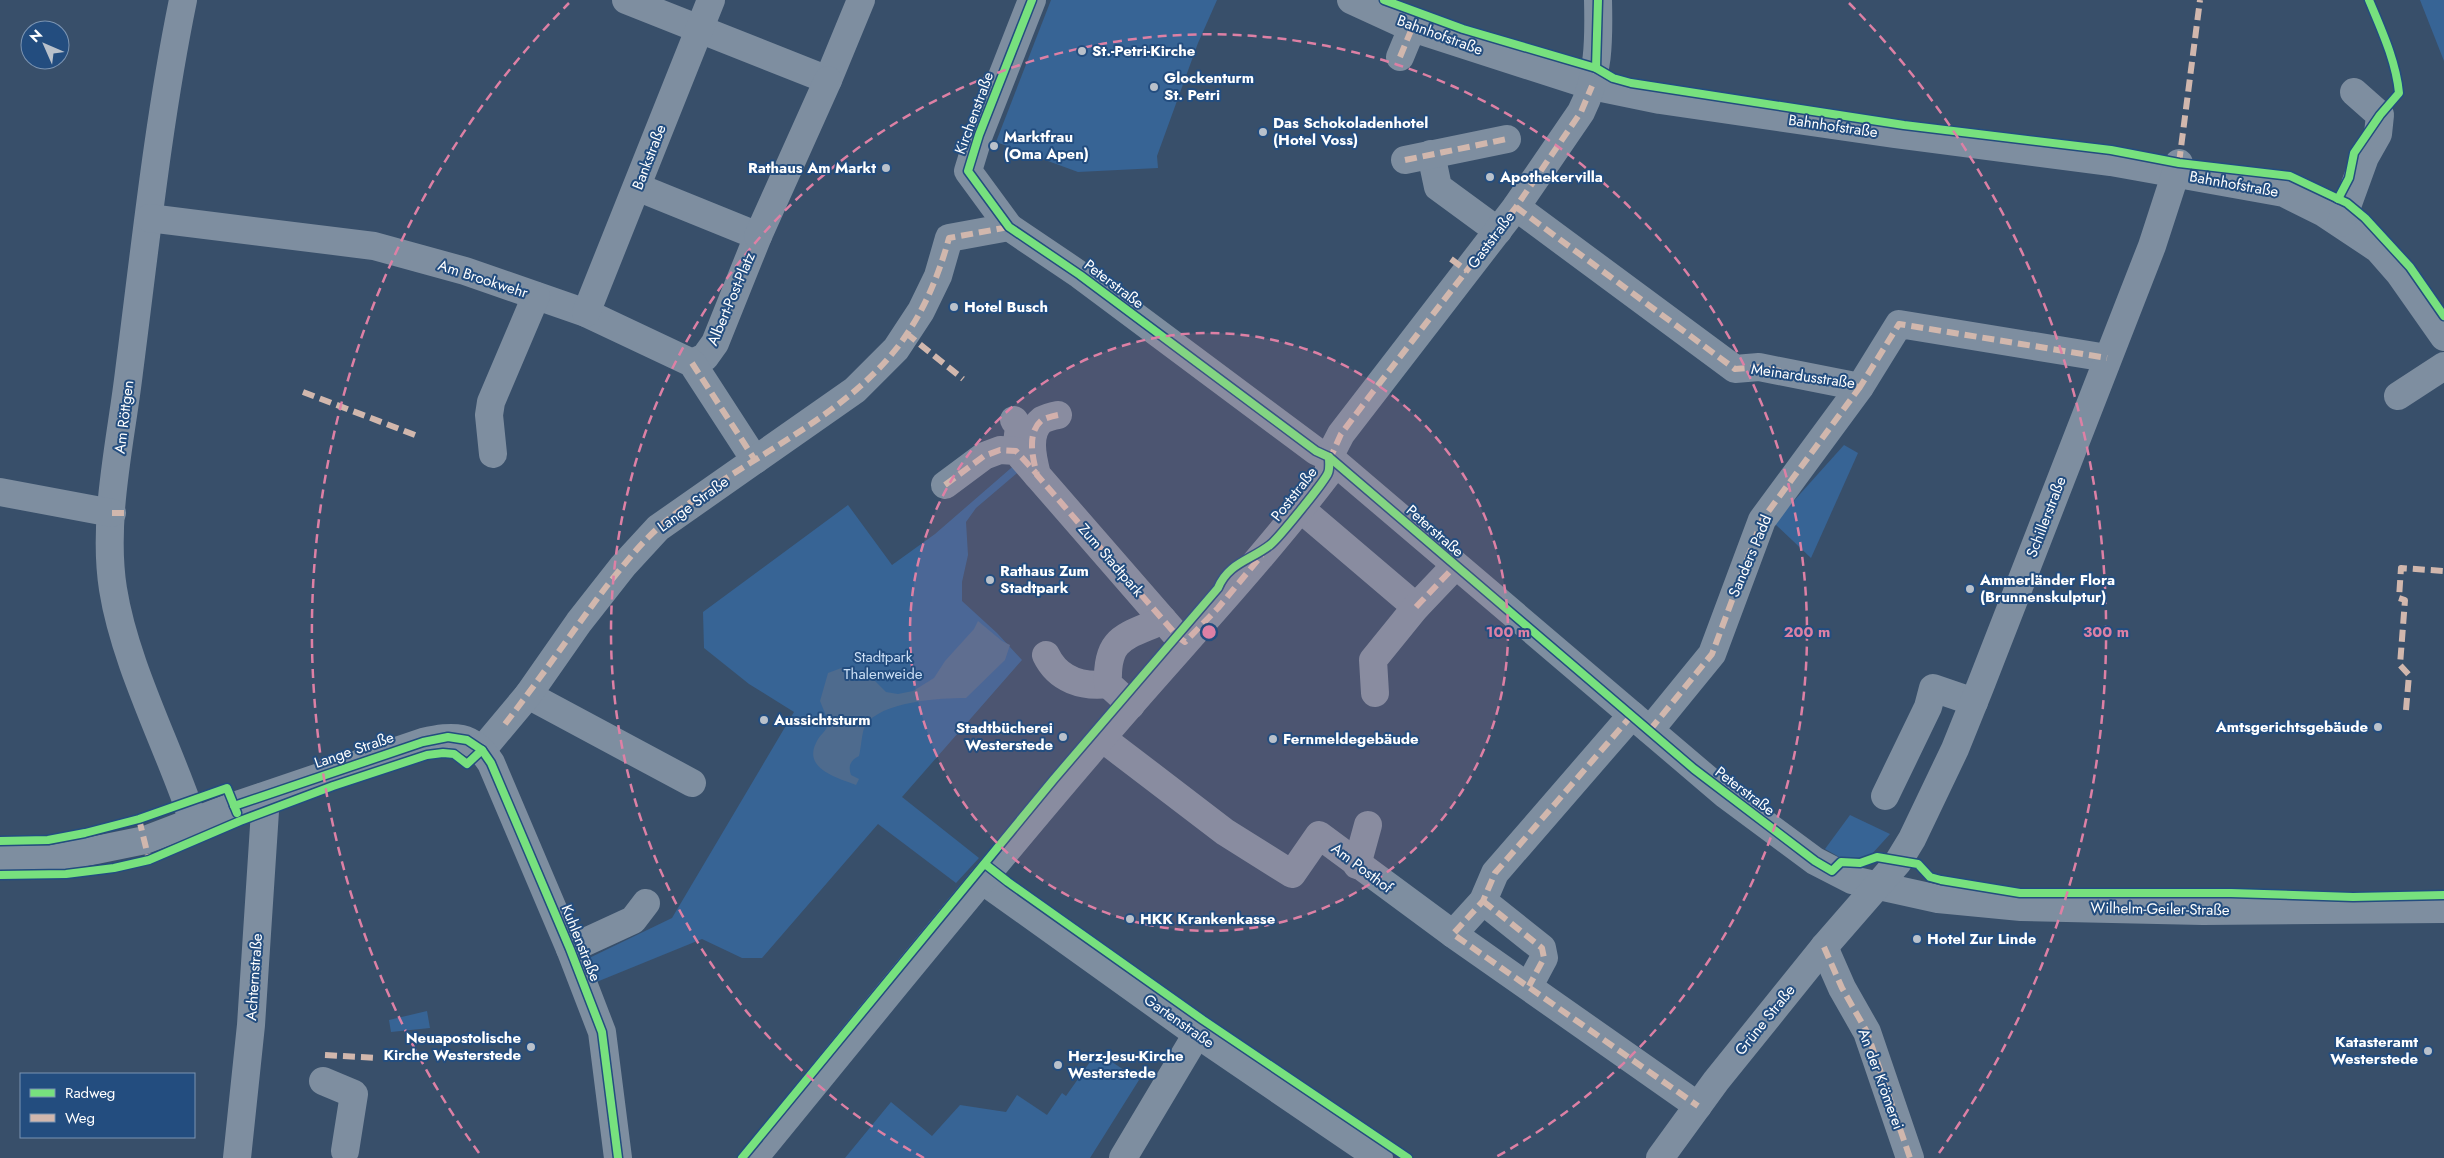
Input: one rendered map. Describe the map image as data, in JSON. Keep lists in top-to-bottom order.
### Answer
{
  "streets": {
    "street": [
      "Bahnhofstraße",
      "Kirchenstraße",
      "Bankstraße",
      "Gaststraße",
      "Am Brookwehr",
      "Peterstraße",
      "Albert-Post-Platz",
      "Meinardusstraße",
      "Am Röttgen",
      "Poststraße",
      "Lange Straße",
      "Schillerstraße",
      "Sanders Padd",
      "Zum Stadtpark",
      "Am Posthof",
      "Wilhelm-Geiler-Straße",
      "Kuhlenstraße",
      "Achternstraße",
      "Grüne Straße",
      "Gartenstraße",
      "An der Krömerei"
    ]
  },
  "crossings": [
    ["Bahnhofstraße", "Gaststraße"],
    ["Bahnhofstraße", "Schillerstraße"],
    ["Kirchenstraße", "Peterstraße"],
    ["Kirchenstraße", "Lange Straße"],
    ["Bankstraße", "Am Brookwehr"],
    ["Bankstraße", "Albert-Post-Platz"],
    ["Gaststraße", "Peterstraße"],
    ["Gaststraße", "Meinardusstraße"],
    ["Gaststraße", "Poststraße"],
    ["Am Brookwehr", "Albert-Post-Platz"],
    ["Am Brookwehr", "Am Röttgen"],
    ["Peterstraße", "Poststraße"],
    ["Peterstraße", "Lange Straße"],
    ["Peterstraße", "Schillerstraße"],
    ["Peterstraße", "Sanders Padd"],
    ["Peterstraße", "Wilhelm-Geiler-Straße"],
    ["Peterstraße", "Grüne Straße"],
    ["Meinardusstraße", "Schillerstraße"],
    ["Meinardusstraße", "Sanders Padd"],
    ["Am Röttgen", "Lange Straße"],
    ["Poststraße", "Zum Stadtpark"],
    ["Poststraße", "Am Posthof"],
    ["Poststraße", "Gartenstraße"],
    ["Lange Straße", "Kuhlenstraße"],
    ["Lange Straße", "Achternstraße"],
    ["Schillerstraße", "Wilhelm-Geiler-Straße"],
    ["Schillerstraße", "Grüne Straße"],
    ["Am Posthof", "Grüne Straße"],
    ["Wilhelm-Geiler-Straße", "Grüne Straße"],
    ["Grüne Straße", "An der Krömerei"]
  ],
  "parks": ["Stadtpark Thalenweide"],
  "places": [
    "St.-Petri-Kirche",
    "Glockenturm St. Petri",
    "Das Schokoladenhotel (Hotel Voss)",
    "Marktfrau (Oma Apen)",
    "Rathaus Am Markt",
    "Apothekervilla",
    "Hotel Busch",
    "Rathaus Zum Stadtpark",
    "Ammerländer Flora (Brunnenskulptur)",
    "Aussichtsturm",
    "Amtsgerichtsgebäude",
    "Stadtbücherei Westerstede",
    "Fernmeldegebäude",
    "HKK Krankenkasse",
    "Hotel Zur Linde",
    "Neuapostolische Kirche Westerstede",
    "Katasteramt Westerstede",
    "Herz-Jesu-Kirche Westerstede"
  ],
  "legend": ["Radweg", "Weg"],
  "north": "top left",
  "rings": ["100 m", "200 m", "300 m"]
}
